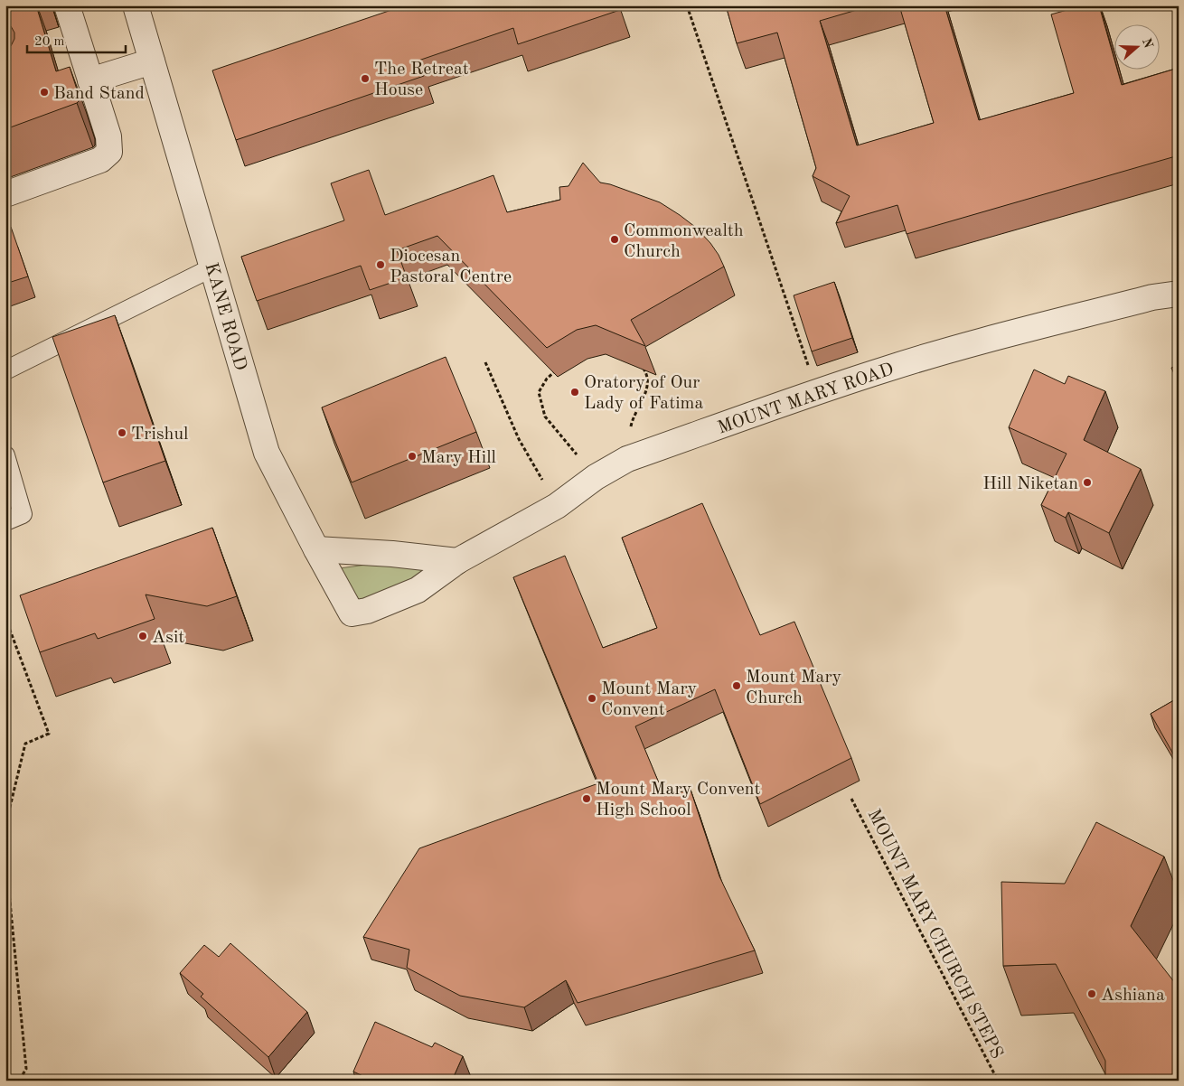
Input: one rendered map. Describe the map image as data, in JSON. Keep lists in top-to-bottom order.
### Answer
{
  "streets": {
    "street": ["KANE ROAD", "MOUNT MARY ROAD"],
    "path": ["MOUNT MARY CHURCH STEPS"]
  },
  "crossings": [
    ["KANE ROAD", "MOUNT MARY ROAD"]
  ],
  "places": [
    "The Retreat House",
    "Band Stand",
    "Commonwealth Church",
    "Diocesan Pastoral Centre",
    "Oratory of Our Lady of Fatima",
    "Trishul",
    "Mary Hill",
    "Hill Niketan",
    "Asit",
    "Mount Mary Church",
    "Mount Mary Convent",
    "Mount Mary Convent High School",
    "Ashiana"
  ],
  "scale_bar": "20 m",
  "north": "right"
}
